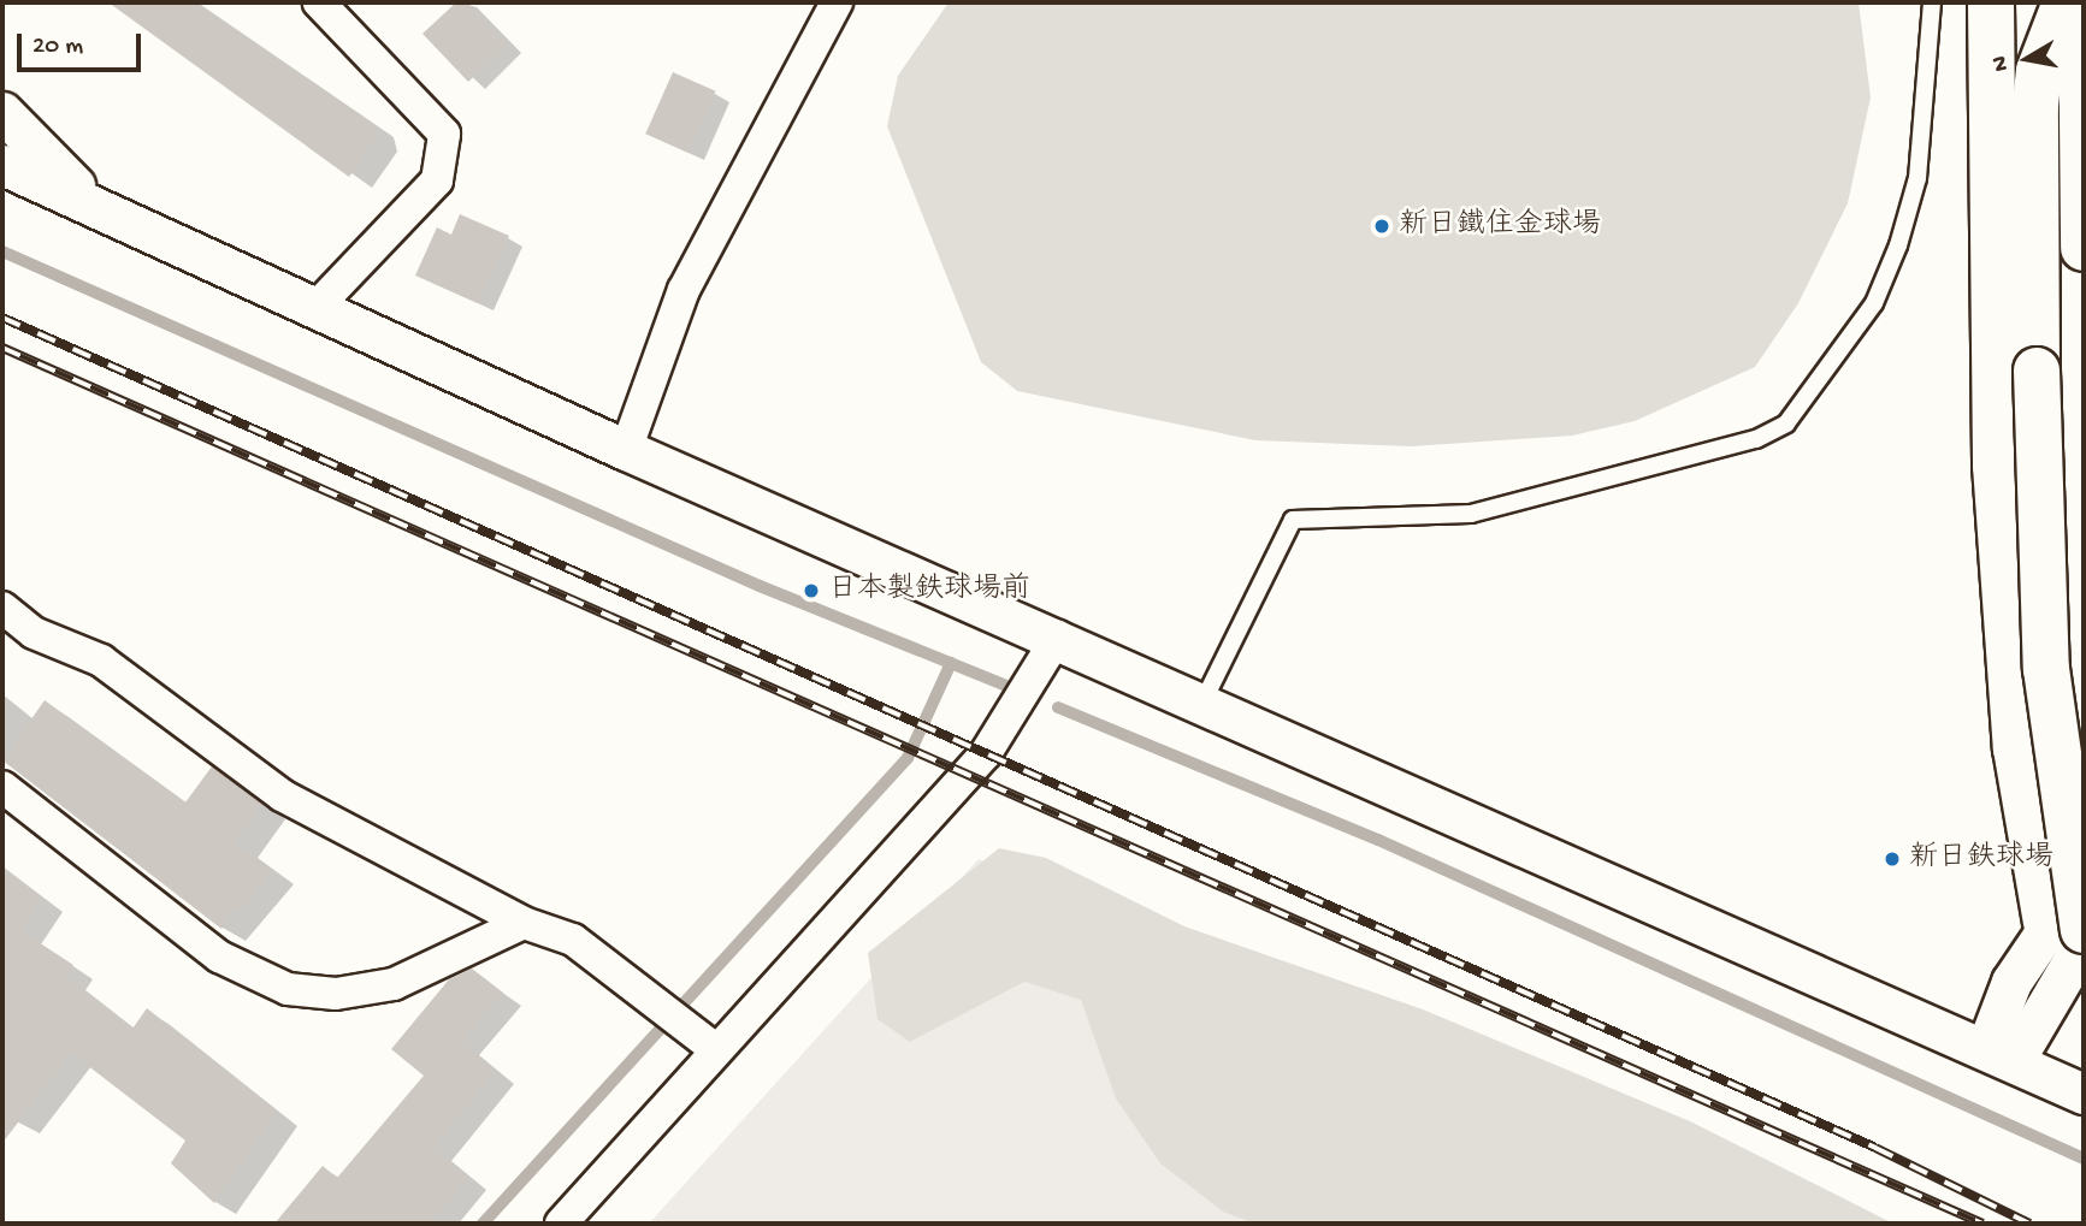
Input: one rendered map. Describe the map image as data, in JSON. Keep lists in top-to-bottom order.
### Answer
{
  "places": ["新日鐵住金球場", "日本製鉄球場前", "新日鉄球場"],
  "scale_bar": "20 m",
  "north": "left"
}
